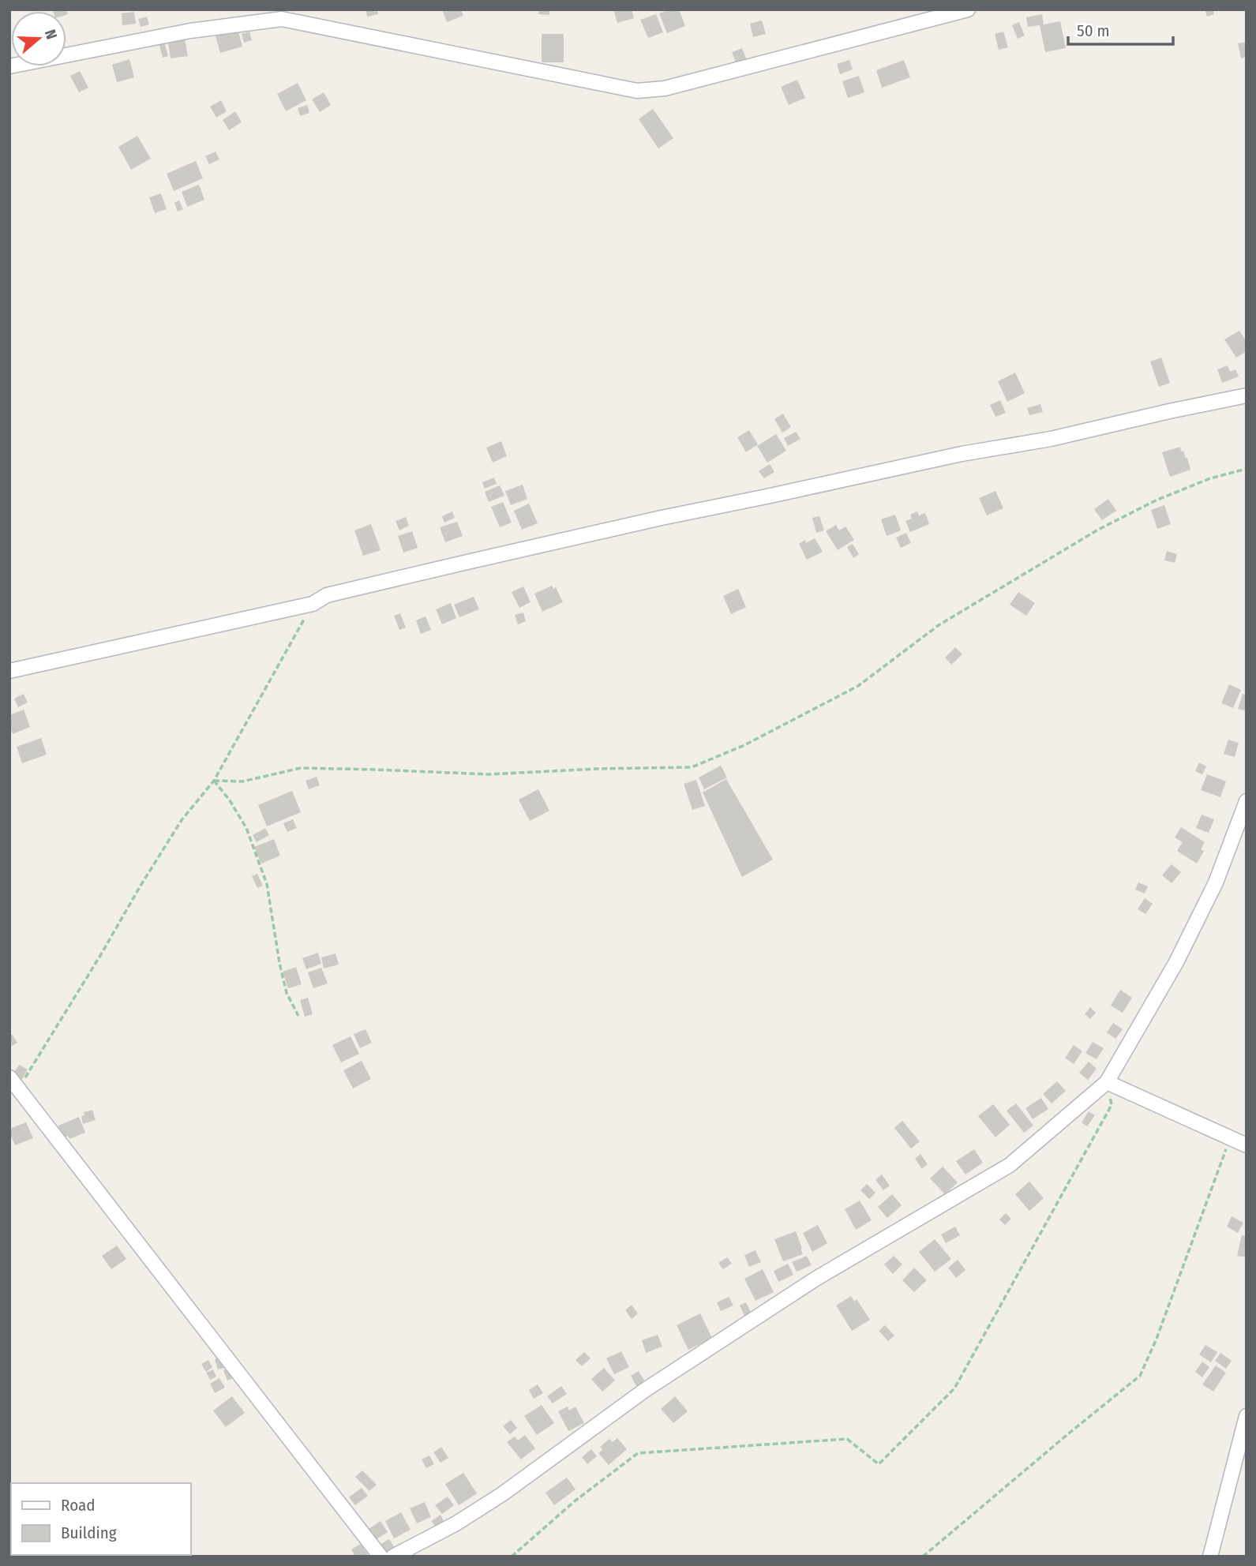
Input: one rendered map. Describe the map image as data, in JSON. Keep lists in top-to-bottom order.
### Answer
{
  "legend": ["Road", "Building"],
  "scale_bar": "50 m",
  "north": "right"
}
